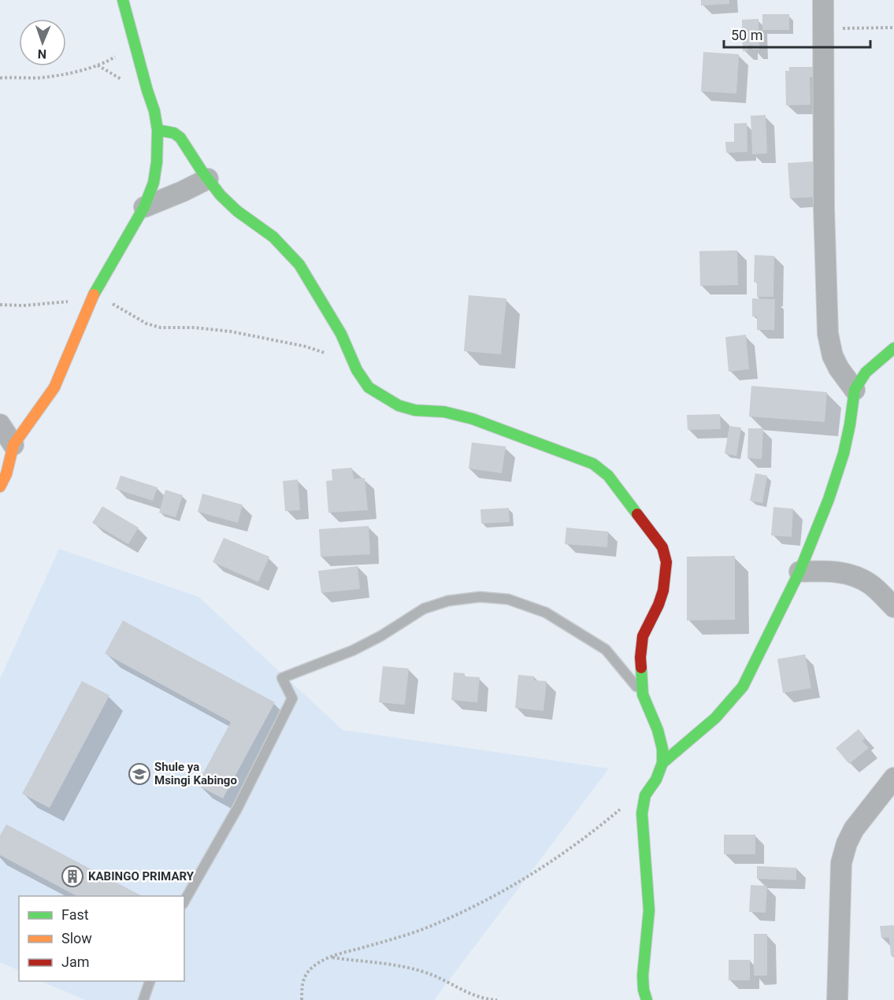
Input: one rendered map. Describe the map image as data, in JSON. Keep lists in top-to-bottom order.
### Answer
{
  "places": {
    "school or university": ["Shule ya Msingi Kabingo"],
    "building": ["KABINGO PRIMARY"]
  },
  "legend": ["Fast", "Slow", "Jam"],
  "scale_bar": "50 m",
  "north": "bottom"
}
